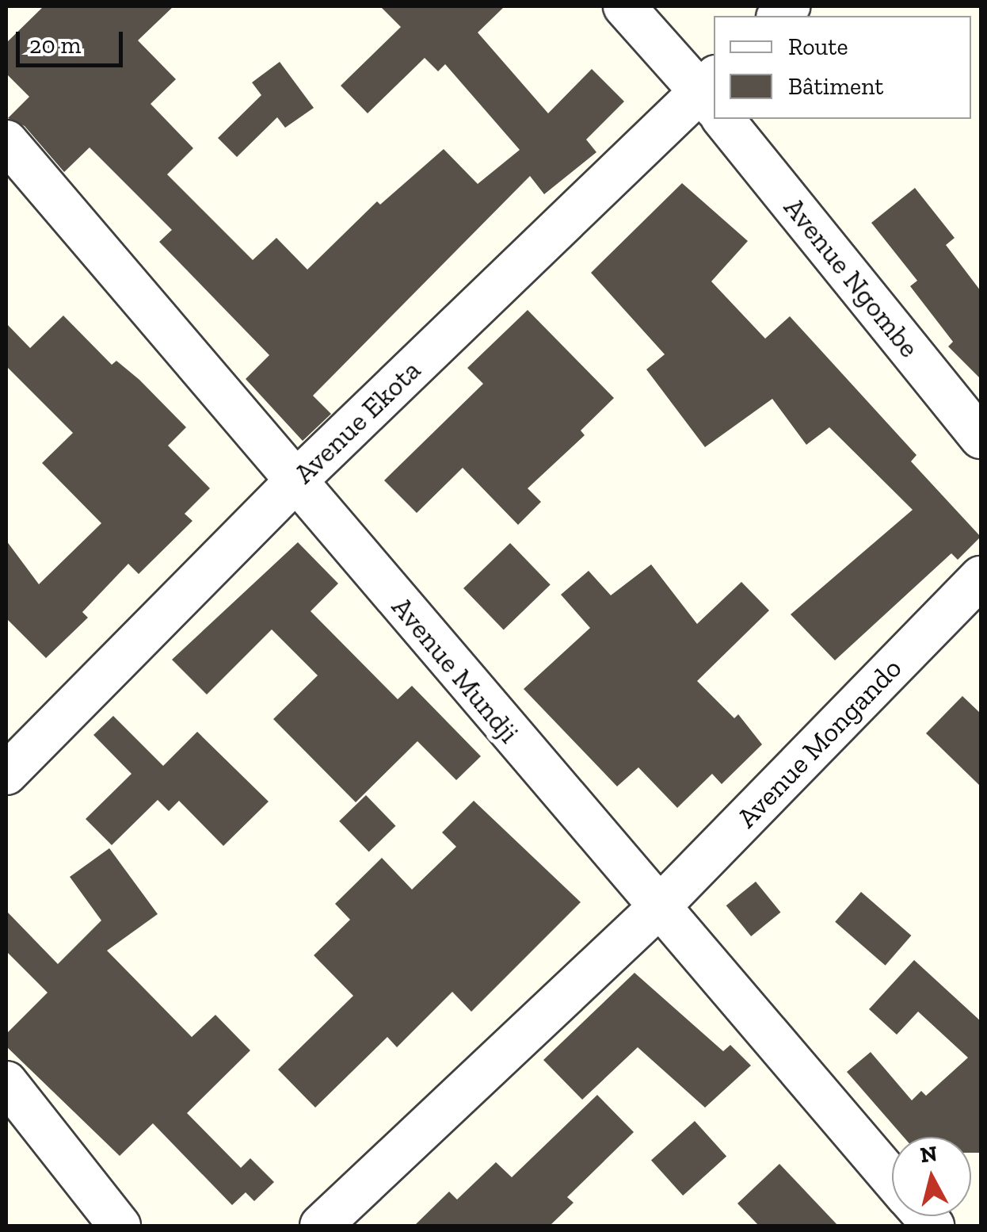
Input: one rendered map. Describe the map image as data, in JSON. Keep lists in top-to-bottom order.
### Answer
{
  "streets": {
    "street": [
      "Avenue Ngombe",
      "Avenue Ekota",
      "Avenue Mundji",
      "Avenue Mongando"
    ]
  },
  "crossings": [
    ["Avenue Ngombe", "Avenue Ekota"],
    ["Avenue Ekota", "Avenue Mundji"],
    ["Avenue Mundji", "Avenue Mongando"]
  ],
  "legend": ["Route", "Bâtiment"],
  "scale_bar": "20 m",
  "north": "top"
}
